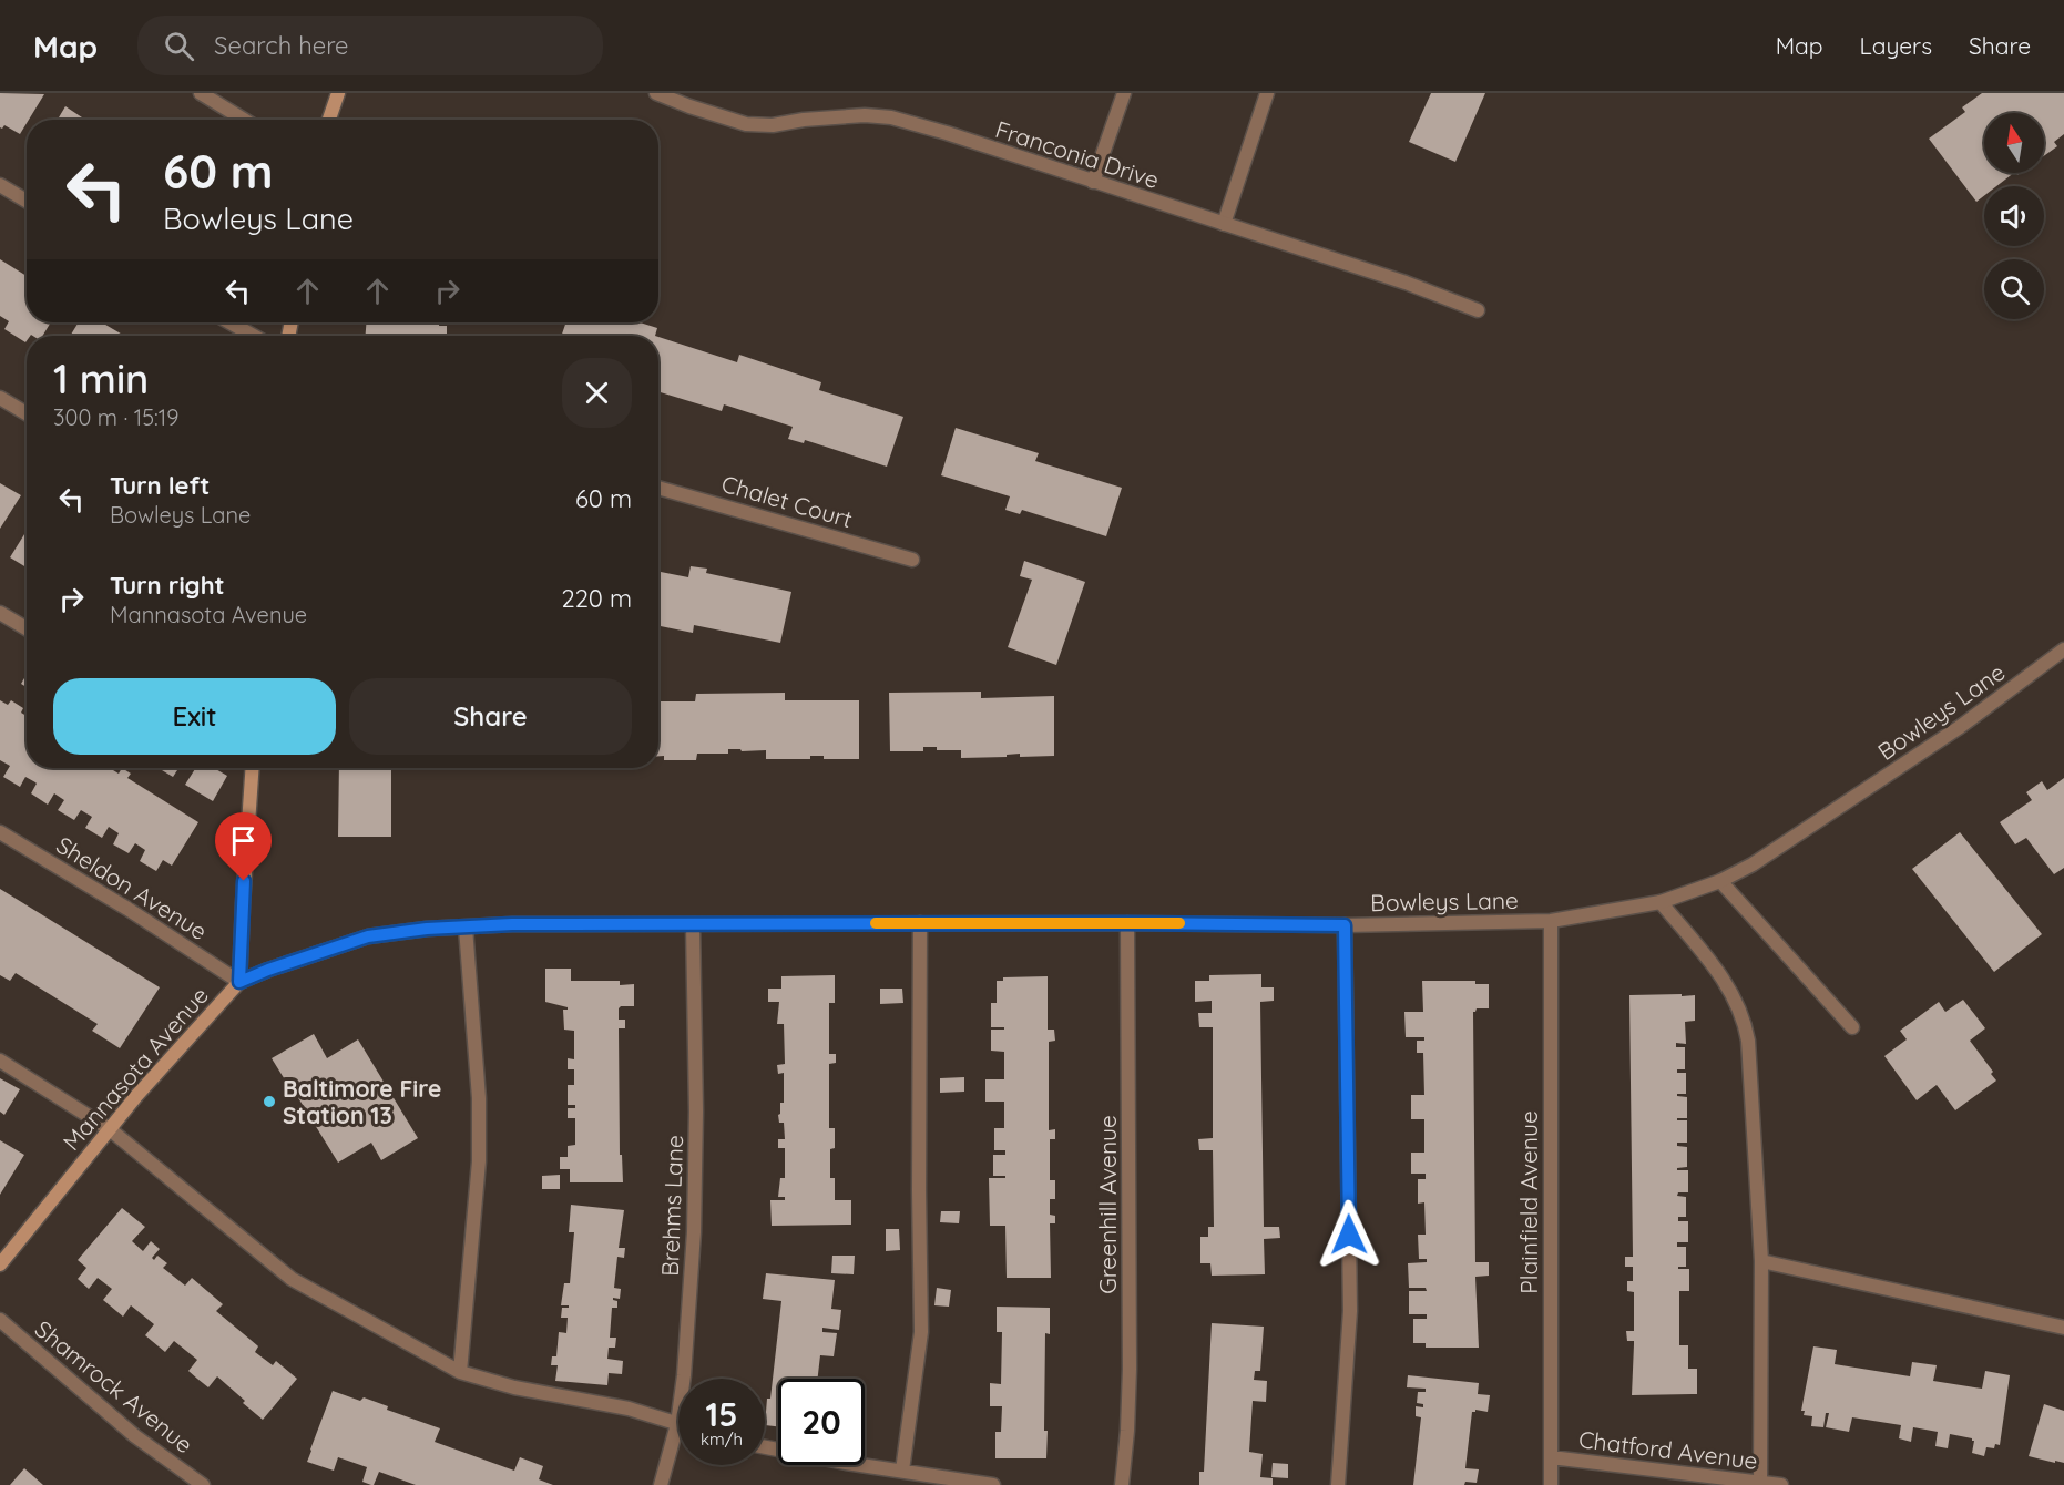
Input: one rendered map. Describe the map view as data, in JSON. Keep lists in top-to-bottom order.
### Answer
{
  "streets": {
    "street": [
      "Franconia Drive",
      "Chalet Court",
      "Bowleys Lane",
      "Sheldon Avenue",
      "Mannasota Avenue",
      "Plainfield Avenue",
      "Greenhill Avenue",
      "Brehms Lane",
      "Shamrock Avenue",
      "Chatford Avenue"
    ]
  },
  "crossings": [
    ["Bowleys Lane", "Sheldon Avenue"],
    ["Bowleys Lane", "Mannasota Avenue"],
    ["Bowleys Lane", "Plainfield Avenue"],
    ["Bowleys Lane", "Greenhill Avenue"],
    ["Bowleys Lane", "Brehms Lane"],
    ["Sheldon Avenue", "Mannasota Avenue"],
    ["Plainfield Avenue", "Chatford Avenue"]
  ],
  "places": ["Baltimore Fire Station 13"],
  "north": "top",
  "page": {
    "header": "Map",
    "search": "Search here",
    "nav": ["Map", "Layers", "Share"],
    "turn": ["60 m", "Bowleys Lane"],
    "heading": ["1 min", "300 m · 15:19"],
    "list": [
      {
        "name": "Turn left",
        "note": "Bowleys Lane",
        "value": "60 m"
      },
      {
        "name": "Turn right",
        "note": "Mannasota Avenue",
        "value": "220 m"
      }
    ],
    "buttons": ["Exit", "Share"],
    "speed": "15 km/h",
    "limit": "20"
  }
}
